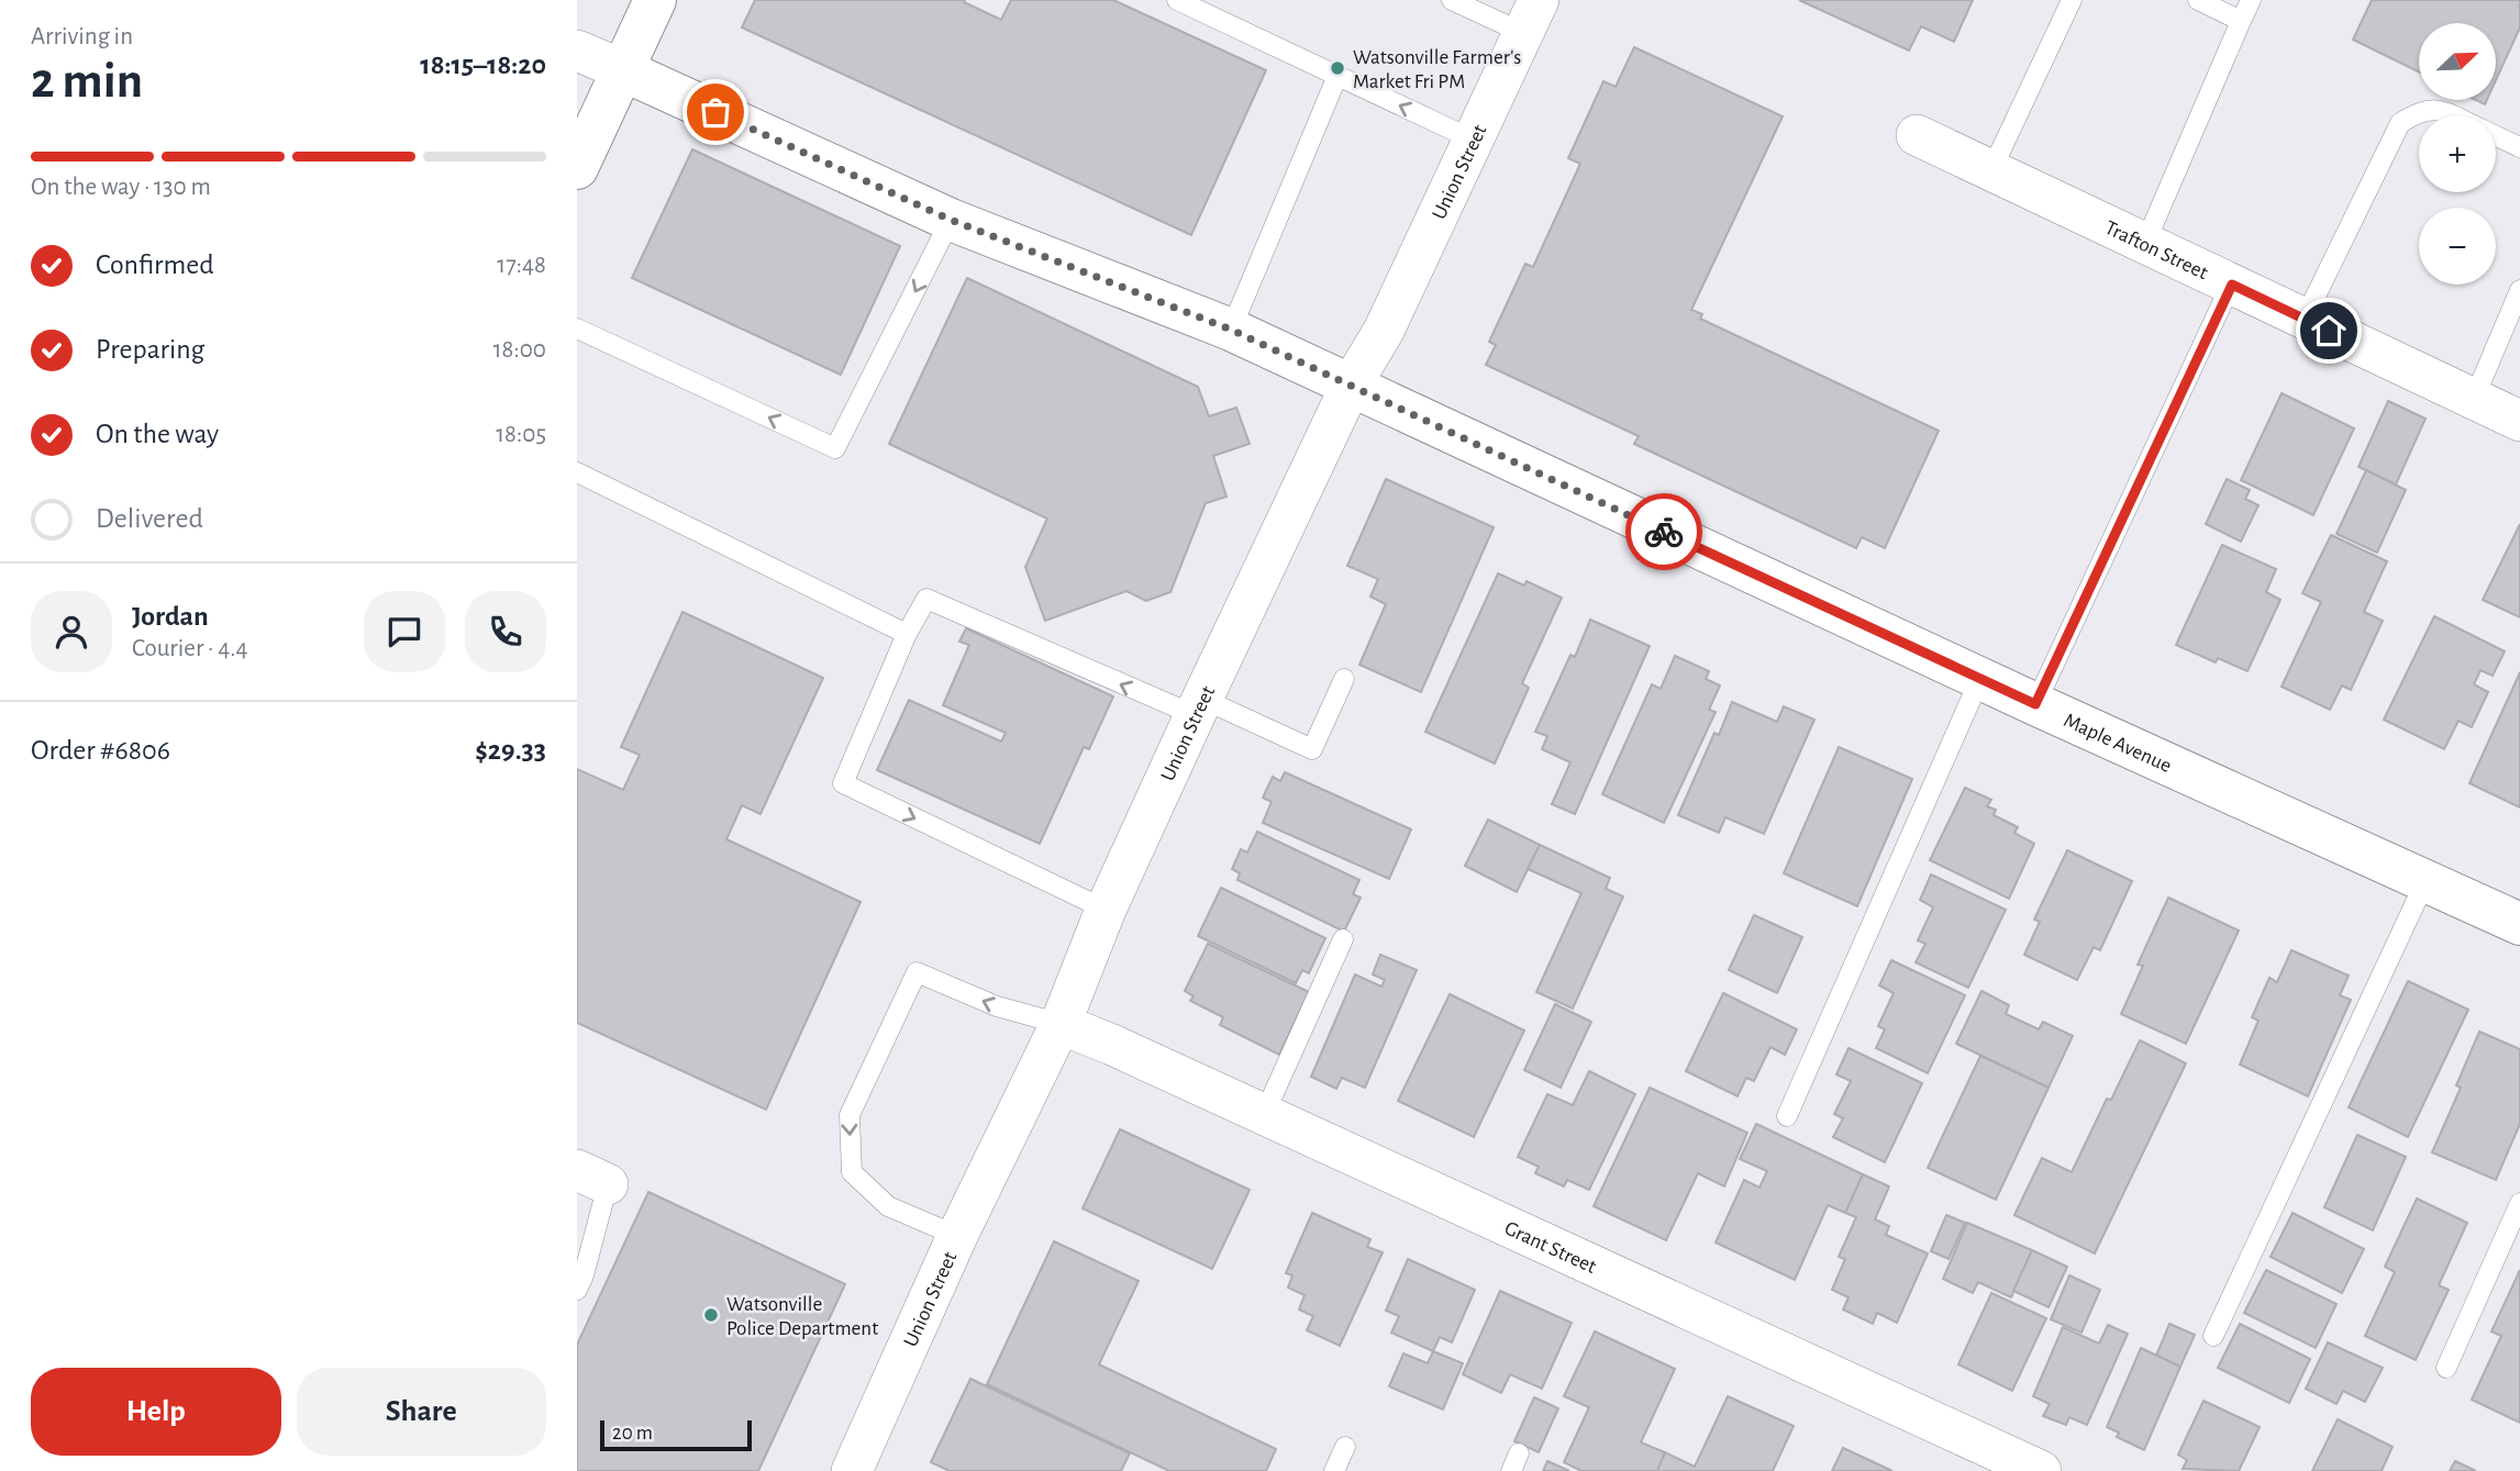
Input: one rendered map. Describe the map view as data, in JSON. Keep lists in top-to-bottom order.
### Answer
{
  "streets": {
    "street": [
      "Union Street",
      "Trafton Street",
      "Maple Avenue",
      "Grant Street"
    ]
  },
  "crossings": [
    ["Union Street", "Maple Avenue"],
    ["Union Street", "Grant Street"]
  ],
  "places": ["Watsonville Farmer's Market Fri PM", "Watsonville Police Department"],
  "scale_bar": "20 m",
  "north": "top right",
  "page": {
    "heading": ["2 min", "Arriving in", "18:15–18:20"],
    "panel": [
      "Jordan",
      "Courier · 4.4",
      "Order #6806",
      "$29.33"
    ],
    "map_buttons": ["+", "−"],
    "bar": "On the way · 130 m",
    "list": [
      ["Confirmed", "17:48"],
      ["Preparing", "18:00"],
      ["On the way", "18:05"],
      "Delivered"
    ],
    "buttons": ["Help", "Share"],
    "scale": "20 m"
  }
}
